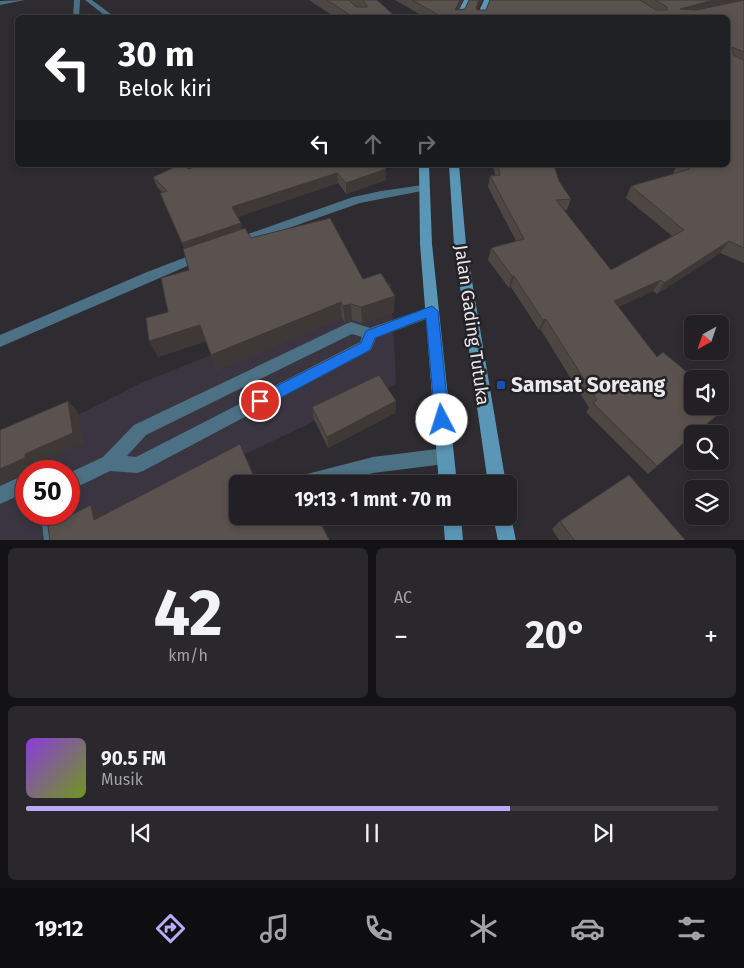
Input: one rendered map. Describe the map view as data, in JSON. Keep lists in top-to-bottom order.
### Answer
{
  "streets": {
    "main road": ["Jalan Gading Tutuka"]
  },
  "places": {
    "transit": ["Samsat Soreang"]
  },
  "north": "bottom left",
  "page": {
    "turn": ["30 m", "Belok kiri"],
    "limit": "50",
    "trip": "19:13 · 1 mnt · 70 m",
    "tile": [
      ["42", "km/h"],
      "AC"
    ],
    "heat": ["−", "20°", "+"],
    "song": ["90.5 FM", "Musik"],
    "tabs": "19:12"
  }
}
